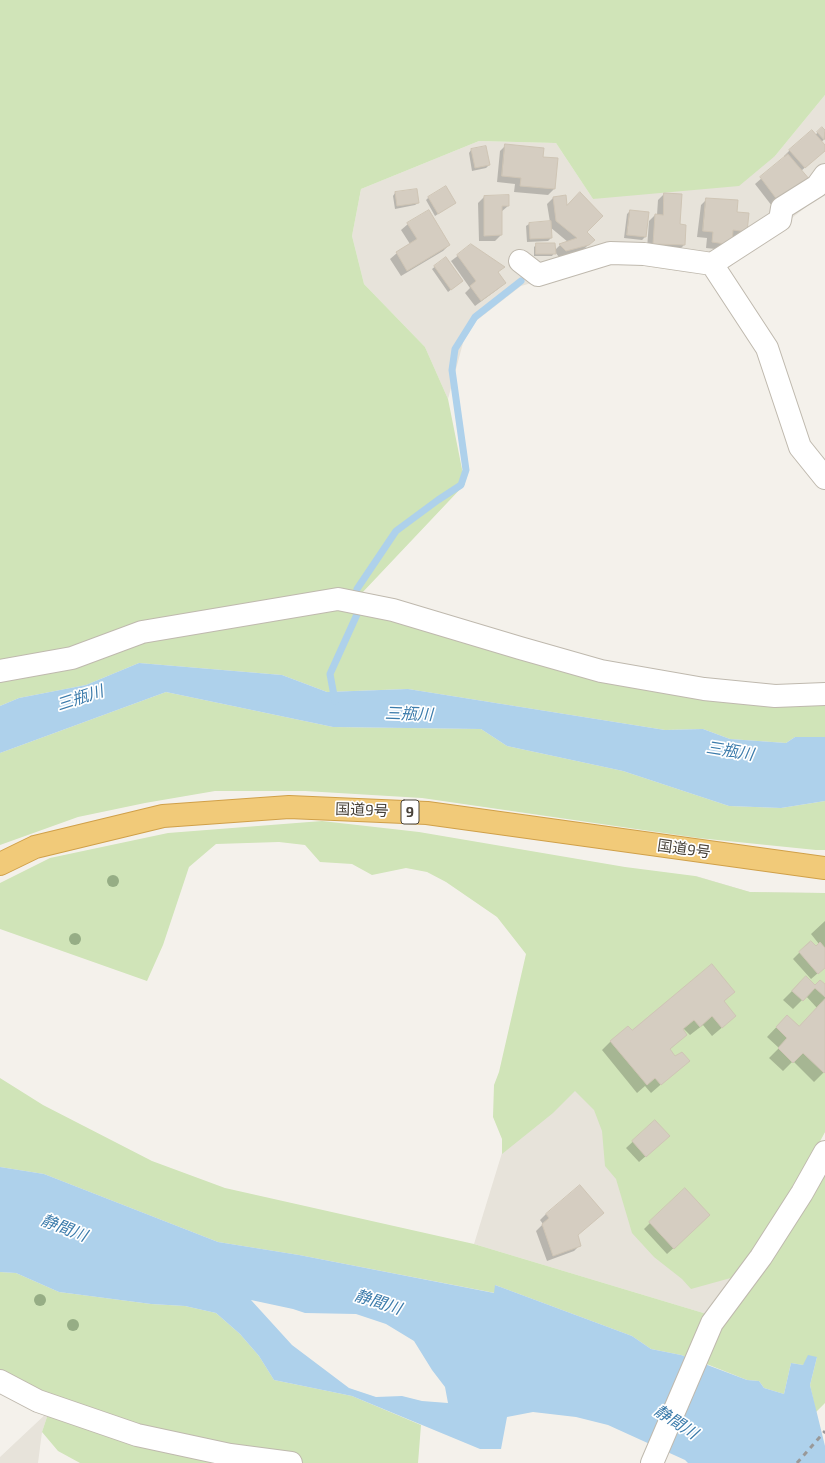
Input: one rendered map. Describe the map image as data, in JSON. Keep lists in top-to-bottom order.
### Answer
{
  "streets": {
    "highway": ["国道9号", "9"]
  },
  "water": ["三瓶川", "静間川"]
}
